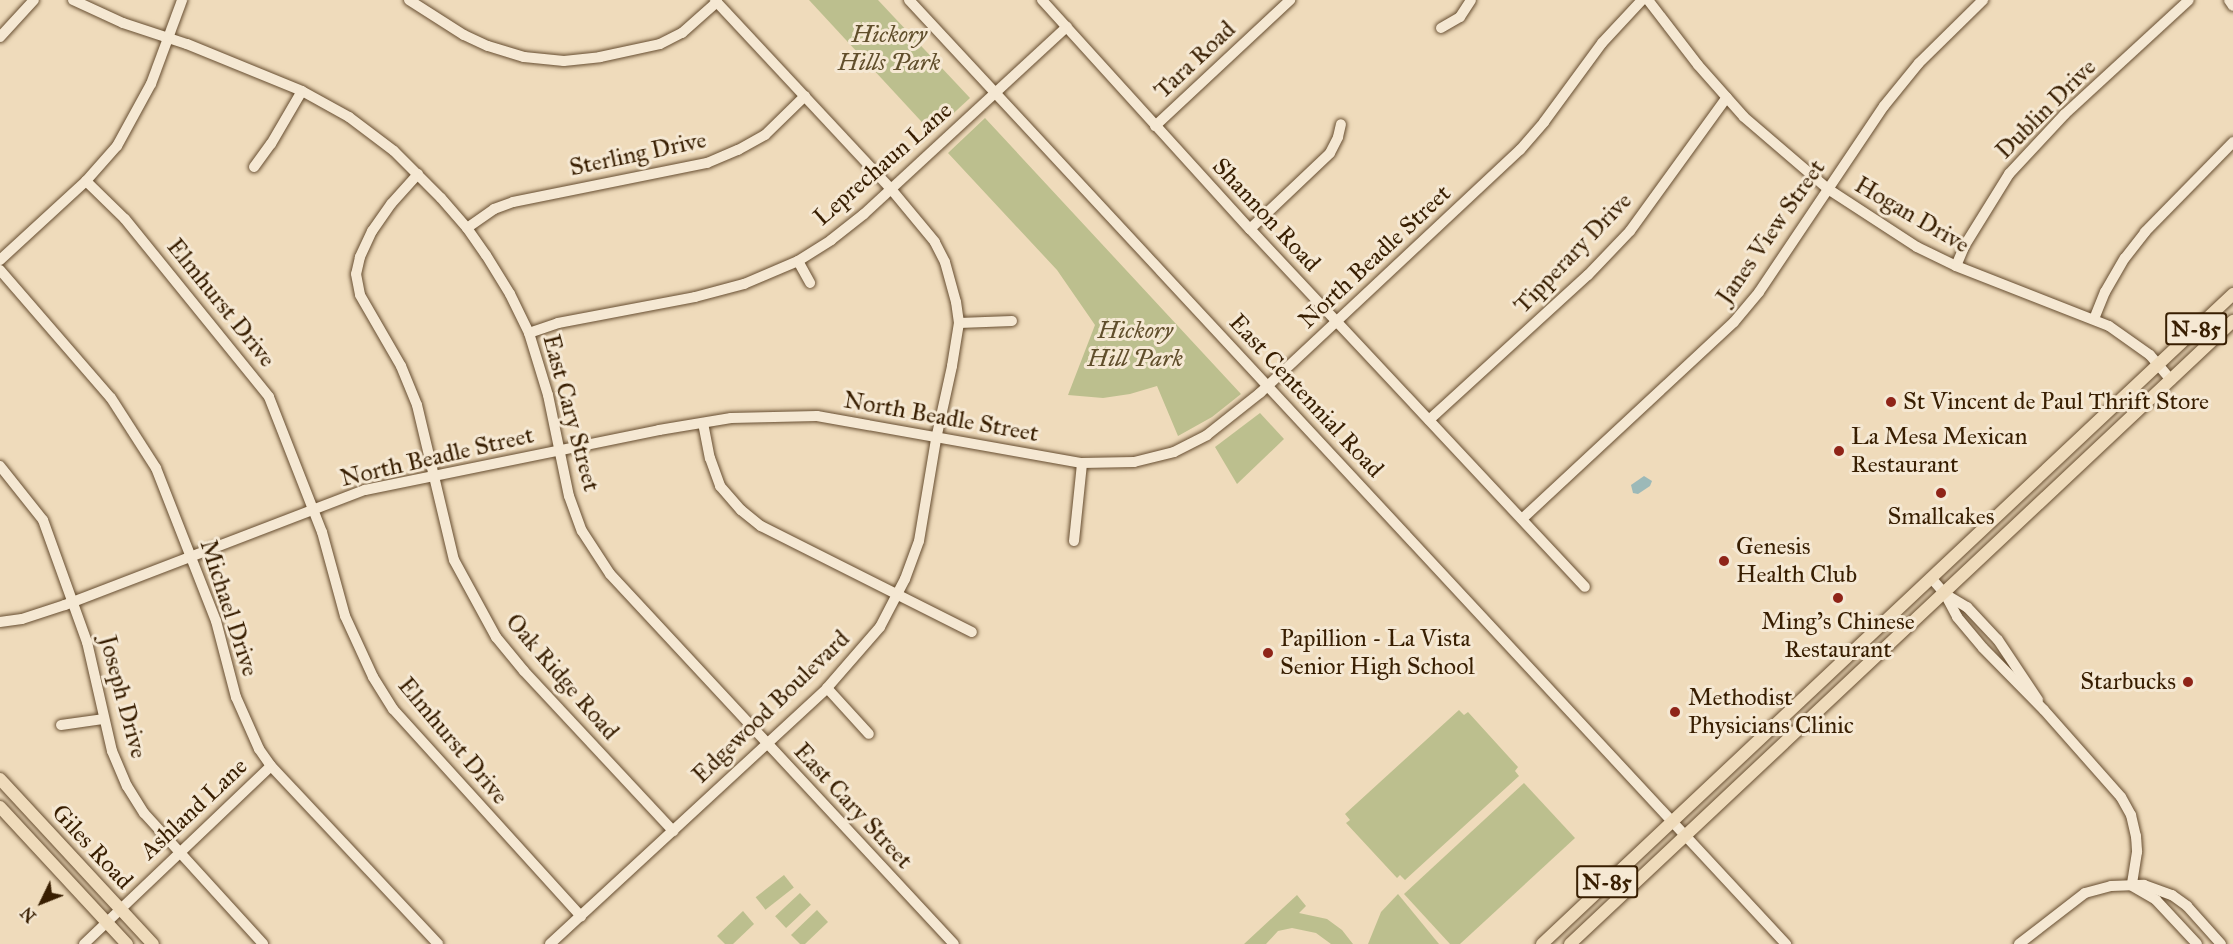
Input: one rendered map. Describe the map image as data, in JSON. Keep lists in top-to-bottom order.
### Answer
{
  "streets": {
    "main road": ["N-85", "Giles Road"],
    "street": [
      "Tara Road",
      "Dublin Drive",
      "Sterling Drive",
      "Leprechaun Lane",
      "Shannon Road",
      "Hogan Drive",
      "Janes View Street",
      "Tipperary Drive",
      "North Beadle Street",
      "Elmhurst Drive",
      "East Centennial Road",
      "East Cary Street",
      "Michael Drive",
      "Oak Ridge Road",
      "Joseph Drive",
      "Edgewood Boulevard",
      "Ashland Lane"
    ]
  },
  "crossings": [
    ["Tara Road", "Shannon Road"],
    ["Dublin Drive", "Hogan Drive"],
    ["Sterling Drive", "East Cary Street"],
    ["Sterling Drive", "Edgewood Boulevard"],
    ["Leprechaun Lane", "Shannon Road"],
    ["Leprechaun Lane", "East Centennial Road"],
    ["Leprechaun Lane", "East Cary Street"],
    ["Leprechaun Lane", "Edgewood Boulevard"],
    ["Shannon Road", "Janes View Street"],
    ["Shannon Road", "Tipperary Drive"],
    ["Shannon Road", "North Beadle Street"],
    ["Hogan Drive", "Janes View Street"],
    ["Hogan Drive", "Tipperary Drive"],
    ["Hogan Drive", "N-85"],
    ["North Beadle Street", "Elmhurst Drive"],
    ["North Beadle Street", "East Centennial Road"],
    ["North Beadle Street", "East Cary Street"],
    ["North Beadle Street", "Michael Drive"],
    ["North Beadle Street", "Oak Ridge Road"],
    ["North Beadle Street", "Joseph Drive"],
    ["North Beadle Street", "Edgewood Boulevard"],
    ["Elmhurst Drive", "Edgewood Boulevard"],
    ["N-85", "East Centennial Road"],
    ["East Cary Street", "Oak Ridge Road"],
    ["East Cary Street", "Edgewood Boulevard"],
    ["Michael Drive", "Ashland Lane"],
    ["Oak Ridge Road", "Edgewood Boulevard"],
    ["Joseph Drive", "Ashland Lane"],
    ["Ashland Lane", "Giles Road"]
  ],
  "parks": ["Hickory Hills Park", "Hickory Hill Park"],
  "places": [
    "St Vincent de Paul Thrift Store",
    "La Mesa Mexican Restaurant",
    "Smallcakes",
    "Genesis Health Club",
    "Ming's Chinese Restaurant",
    "Papillion - La Vista Senior High School",
    "Starbucks",
    "Methodist Physicians Clinic"
  ],
  "north": "bottom left"
}
